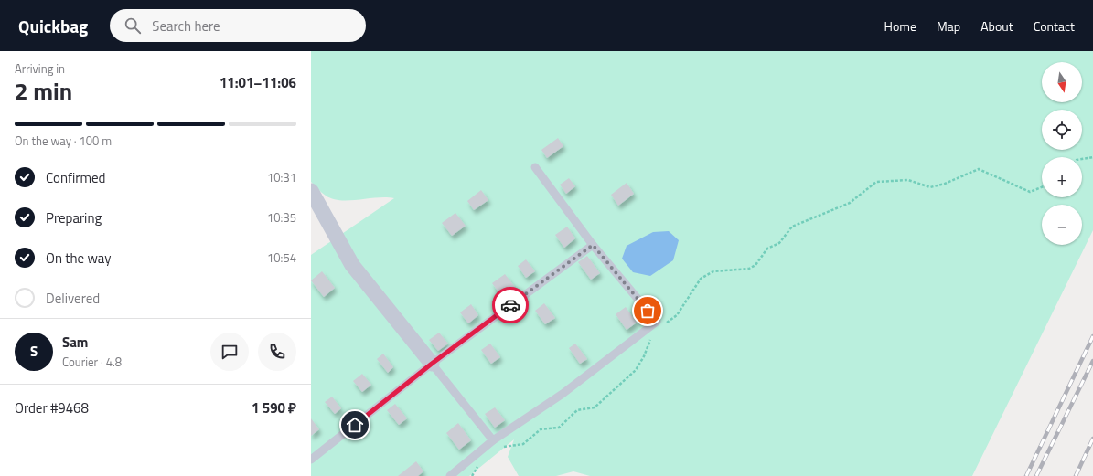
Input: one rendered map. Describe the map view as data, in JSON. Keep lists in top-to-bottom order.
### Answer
{
  "north": "bottom",
  "page": {
    "header": "Quickbag",
    "search": "Search here",
    "nav": [
      "Home",
      "Map",
      "About",
      "Contact"
    ],
    "heading": ["2 min", "Arriving in", "11:01–11:06"],
    "panel": [
      "Sam",
      "Courier · 4.8",
      "Order #9468",
      "1 590 ₽"
    ],
    "map_buttons": ["+", "−"],
    "bar": "On the way · 100 m",
    "list": [
      ["Confirmed", "10:31"],
      ["Preparing", "10:35"],
      ["On the way", "10:54"],
      "Delivered"
    ],
    "round": "S"
  }
}
